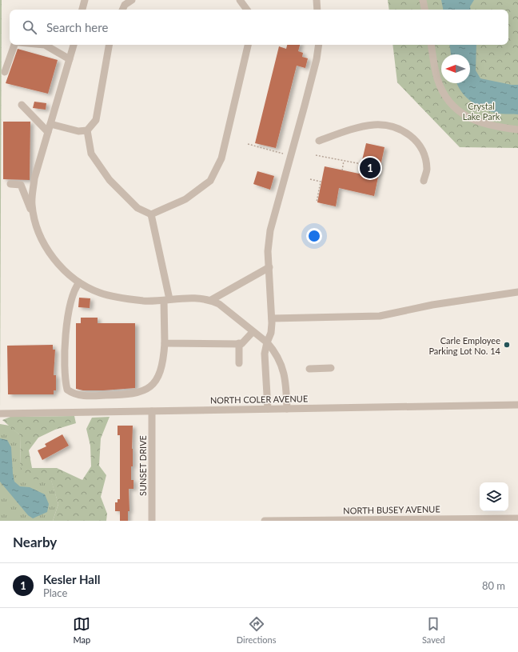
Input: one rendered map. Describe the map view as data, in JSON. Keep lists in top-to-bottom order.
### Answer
{
  "streets": {
    "street": ["NORTH COLER AVENUE", "SUNSET DRIVE", "NORTH BUSEY AVENUE"]
  },
  "crossings": [
    ["NORTH COLER AVENUE", "SUNSET DRIVE"]
  ],
  "parks": ["Crystal Lake Park"],
  "places": ["Carle Employee Parking Lot No. 14"],
  "north": "left",
  "page": {
    "search": "Search here",
    "pins": "1",
    "heading": "Nearby",
    "list": [
      {
        "mark": "1",
        "name": "Kesler Hall",
        "note": "Place",
        "value": "80 m"
      }
    ],
    "nav": ["Map", "Directions", "Saved"]
  }
}
